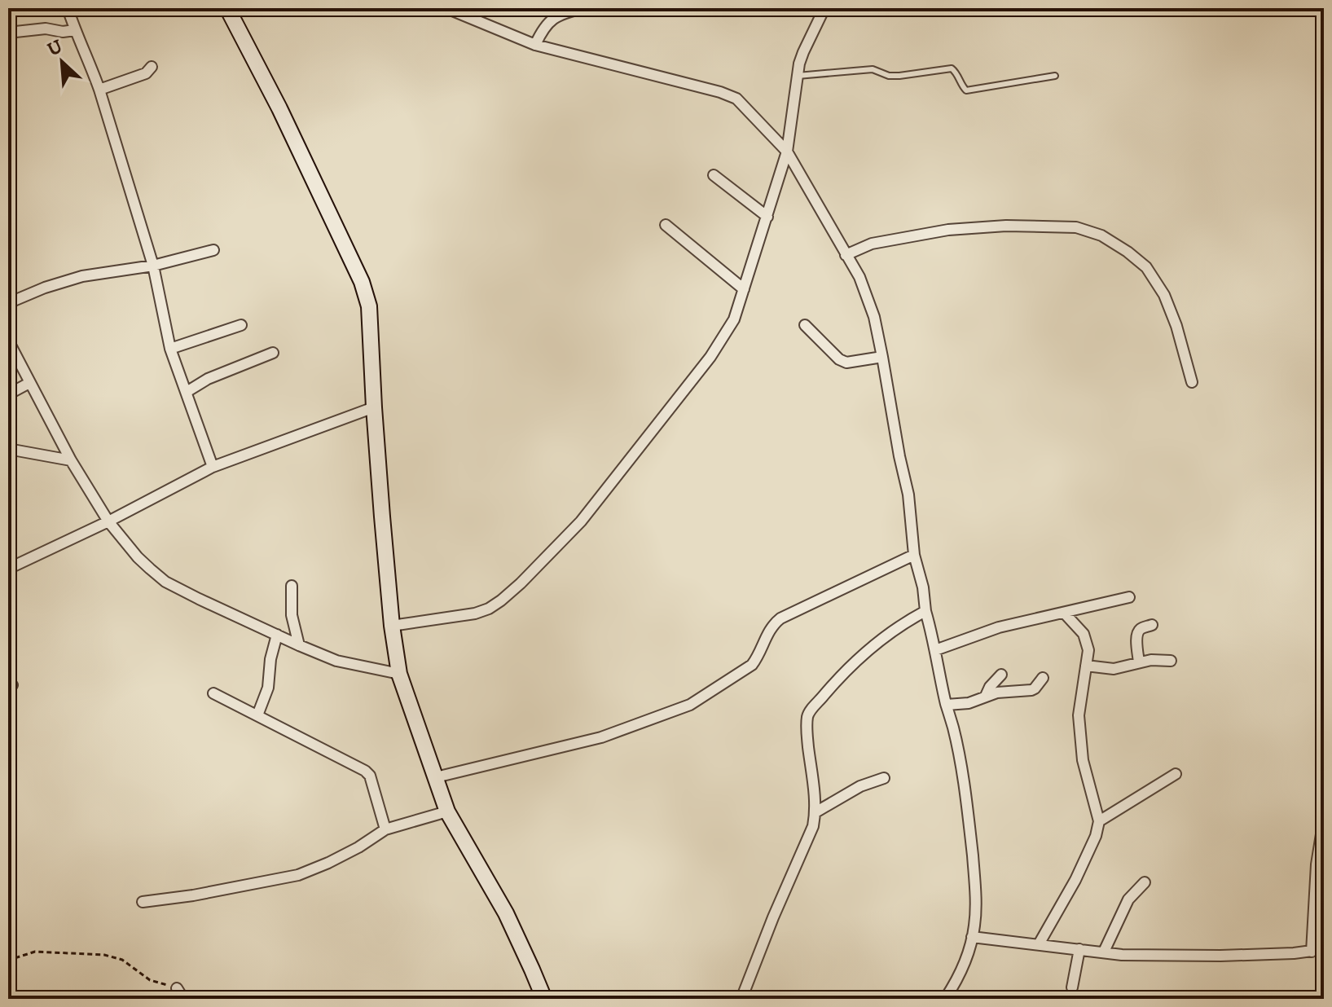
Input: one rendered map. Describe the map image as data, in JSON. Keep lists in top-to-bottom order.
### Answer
{
  "north": "top left"
}
